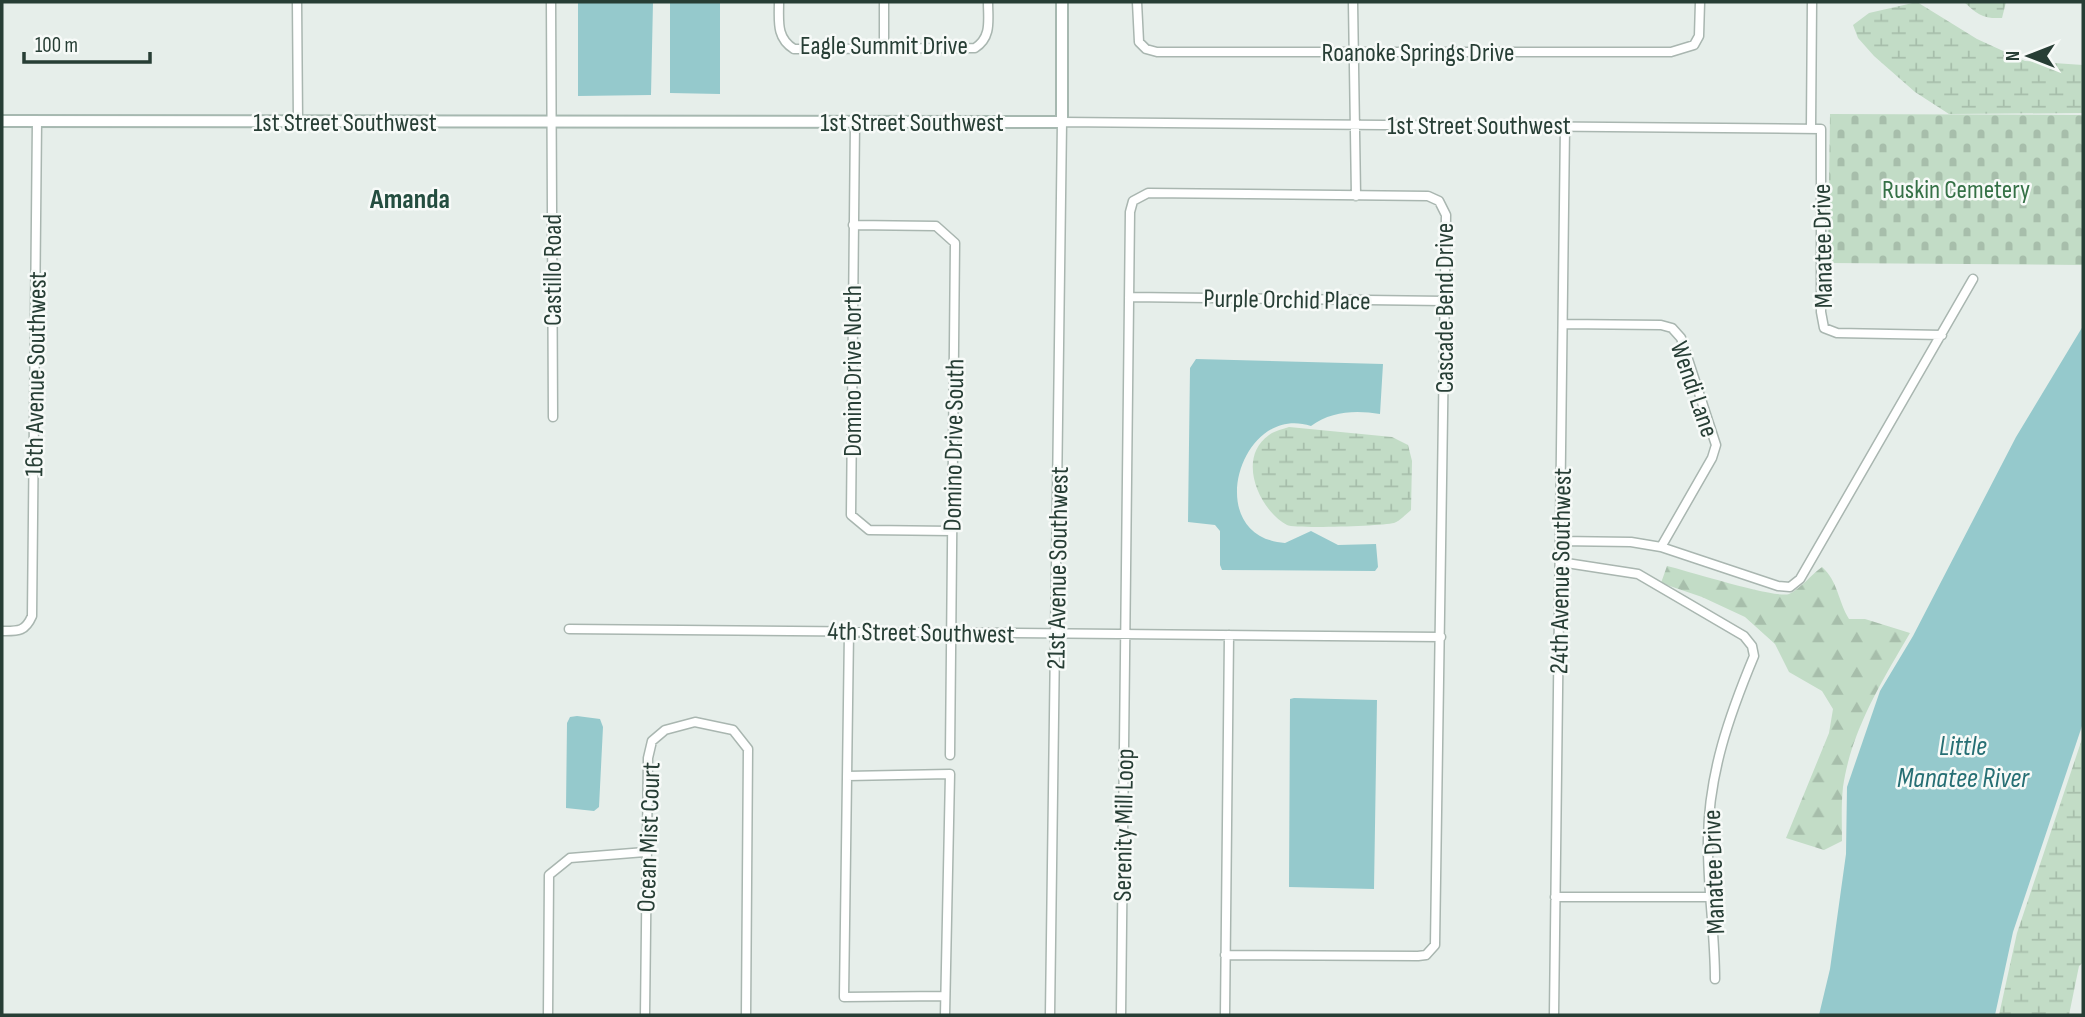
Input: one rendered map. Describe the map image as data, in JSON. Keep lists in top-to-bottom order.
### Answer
{
  "streets": {
    "street": [
      "Eagle Summit Drive",
      "Roanoke Springs Drive",
      "1st Street Southwest",
      "Manatee Drive",
      "Castillo Road",
      "Purple Orchid Place",
      "Cascade Bend Drive",
      "Domino Drive North",
      "16th Avenue Southwest",
      "Wendi Lane",
      "Domino Drive South",
      "21st Avenue Southwest",
      "24th Avenue Southwest",
      "4th Street Southwest",
      "Serenity Mill Loop",
      "Ocean Mist Court"
    ]
  },
  "crossings": [
    ["1st Street Southwest", "Manatee Drive"],
    ["1st Street Southwest", "Castillo Road"],
    ["1st Street Southwest", "Domino Drive North"],
    ["1st Street Southwest", "16th Avenue Southwest"],
    ["1st Street Southwest", "21st Avenue Southwest"],
    ["1st Street Southwest", "24th Avenue Southwest"],
    ["Manatee Drive", "24th Avenue Southwest"],
    ["Purple Orchid Place", "Cascade Bend Drive"],
    ["Cascade Bend Drive", "4th Street Southwest"],
    ["Cascade Bend Drive", "Serenity Mill Loop"],
    ["Domino Drive North", "Domino Drive South"],
    ["Wendi Lane", "24th Avenue Southwest"],
    ["Domino Drive South", "4th Street Southwest"],
    ["21st Avenue Southwest", "4th Street Southwest"],
    ["4th Street Southwest", "Serenity Mill Loop"]
  ],
  "districts": ["Amanda"],
  "water": ["Little Manatee River"],
  "parks": ["Ruskin Cemetery"],
  "scale_bar": "100 m",
  "north": "left"
}
